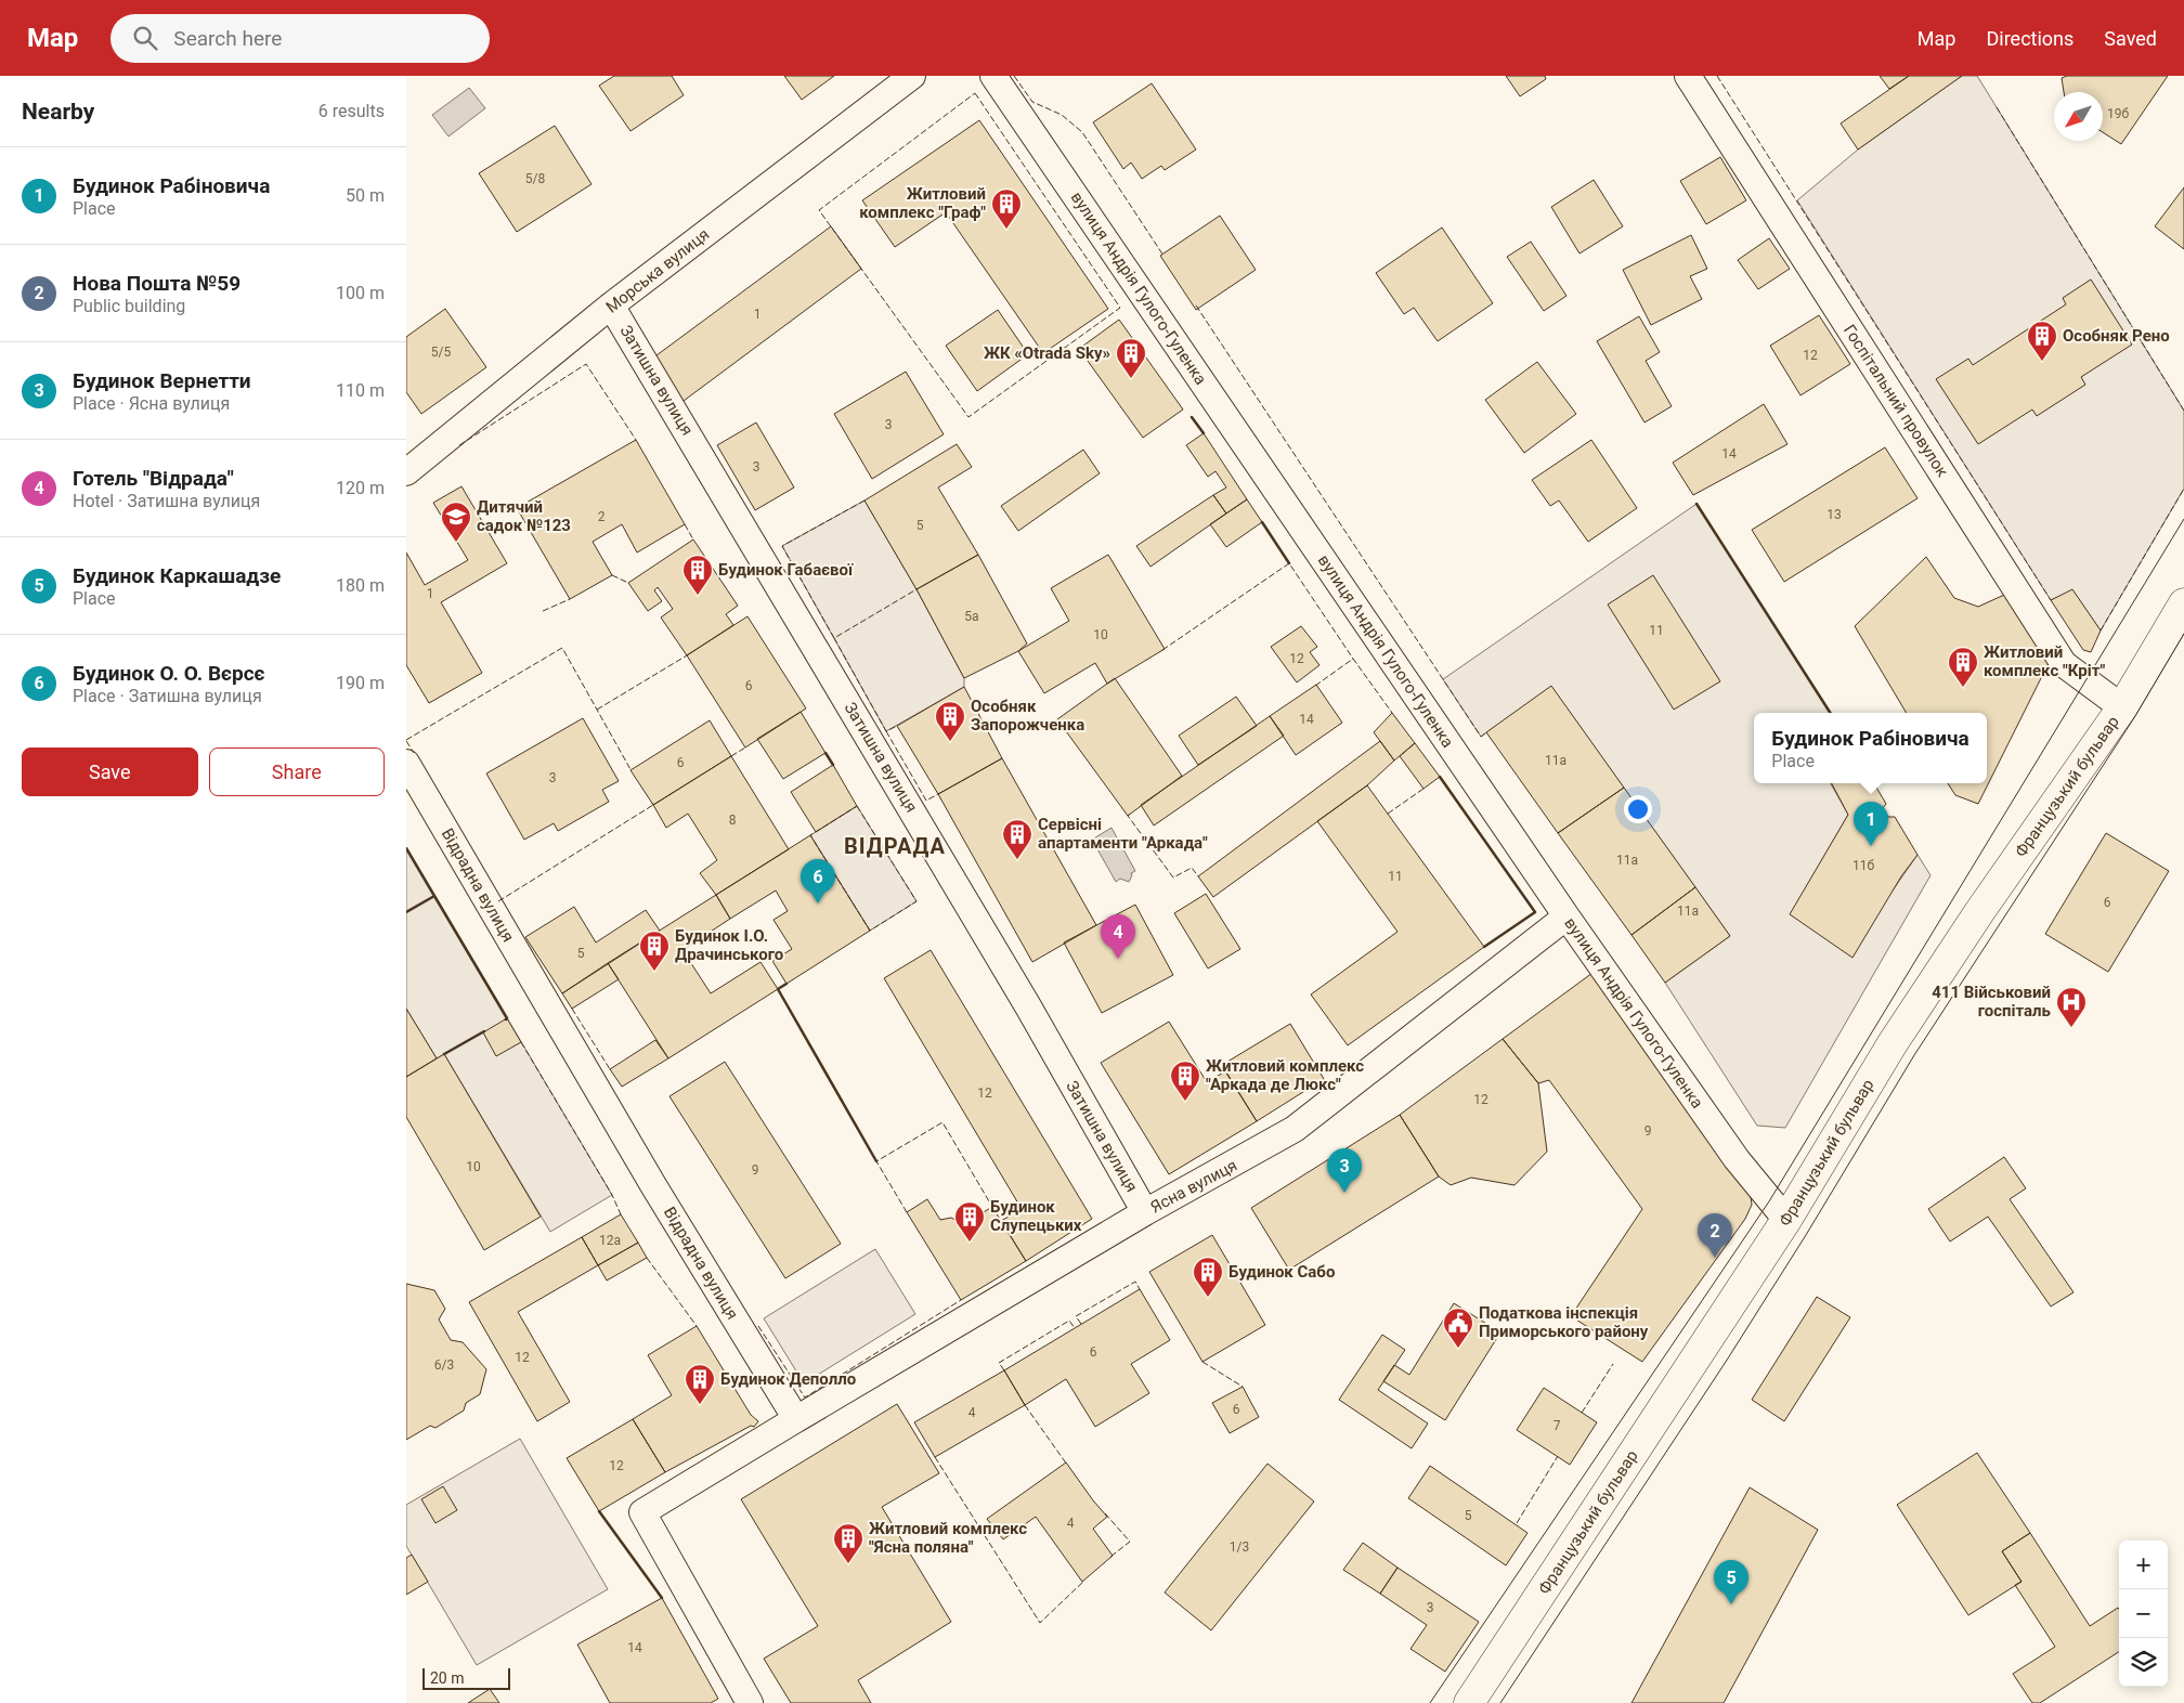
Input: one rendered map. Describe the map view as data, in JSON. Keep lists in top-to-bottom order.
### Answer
{
  "streets": {
    "street": [
      "Морська вулиця",
      "вулиця Андрія Гулого-Гуленка",
      "Затишна вулиця",
      "Госпітальний провулок",
      "Французький бульвар",
      "Відрадна вулиця",
      "Ясна вулиця"
    ]
  },
  "crossings": [
    ["Морська вулиця", "Затишна вулиця"],
    ["вулиця Андрія Гулого-Гуленка", "Французький бульвар"],
    ["вулиця Андрія Гулого-Гуленка", "Ясна вулиця"],
    ["Затишна вулиця", "Ясна вулиця"],
    ["Госпітальний провулок", "Французький бульвар"],
    ["Відрадна вулиця", "Ясна вулиця"]
  ],
  "districts": ["ВІДРАДА"],
  "places": {
    "building": [
      "Житловий комплекс \"Граф\"",
      "Особняк Рено",
      "ЖК «Otrada Sky»",
      "Будинок Габаєвої",
      "Житловий комплекс \"Кріт\"",
      "Особняк Запорожченка",
      "Сервісні апартаменти \"Аркада\"",
      "Будинок І.О. Драчинського",
      "Житловий комплекс \"Аркада де Люкс\"",
      "Будинок Слупецьких",
      "Будинок Сабо",
      "Будинок Деполло",
      "Житловий комплекс \"Ясна поляна\""
    ],
    "school or university": ["Дитячий садок №123"],
    "hospital": ["411 Військовий госпіталь"],
    "public building": ["Податкова інспекція Приморського району"]
  },
  "house_numbers": [
    "19б",
    "5/8",
    "1",
    "5/5",
    "12",
    "3",
    "14",
    "3",
    "13",
    "2",
    "5",
    "1",
    "5а",
    "11",
    "10",
    "12",
    "6",
    "14",
    "11а",
    "6",
    "3",
    "8",
    "11а",
    "11б",
    "11",
    "6",
    "11а",
    "5",
    "12",
    "12",
    "9",
    "10",
    "9",
    "12а",
    "6",
    "12",
    "6/3",
    "6",
    "4",
    "7",
    "12",
    "5",
    "4",
    "1/3",
    "3",
    "14"
  ],
  "scale_bar": "20 m",
  "north": "bottom left",
  "page": {
    "header": "Map",
    "search": "Search here",
    "nav": ["Map", "Directions", "Saved"],
    "heading": ["Nearby", "6 results"],
    "list": [
      {
        "mark": "1",
        "name": "Будинок Рабіновича",
        "note": "Place",
        "value": "50 m"
      },
      {
        "mark": "2",
        "name": "Нова Пошта №59",
        "note": "Public building",
        "value": "100 m"
      },
      {
        "mark": "3",
        "name": "Будинок Вернетти",
        "note": "Place · Ясна вулиця",
        "value": "110 m"
      },
      {
        "mark": "4",
        "name": "Готель \"Відрада\"",
        "note": "Hotel · Затишна вулиця",
        "value": "120 m"
      },
      {
        "mark": "5",
        "name": "Будинок Каркашадзе",
        "note": "Place",
        "value": "180 m"
      },
      {
        "mark": "6",
        "name": "Будинок О. О. Вєрсє",
        "note": "Place · Затишна вулиця",
        "value": "190 m"
      }
    ],
    "popup": ["Будинок Рабіновича", "Place"],
    "buttons": ["Save", "Share"],
    "pins": [
      "1",
      "6",
      "4",
      "3",
      "2",
      "5"
    ],
    "map_buttons": ["+", "−"],
    "scale": "20 m"
  }
}
